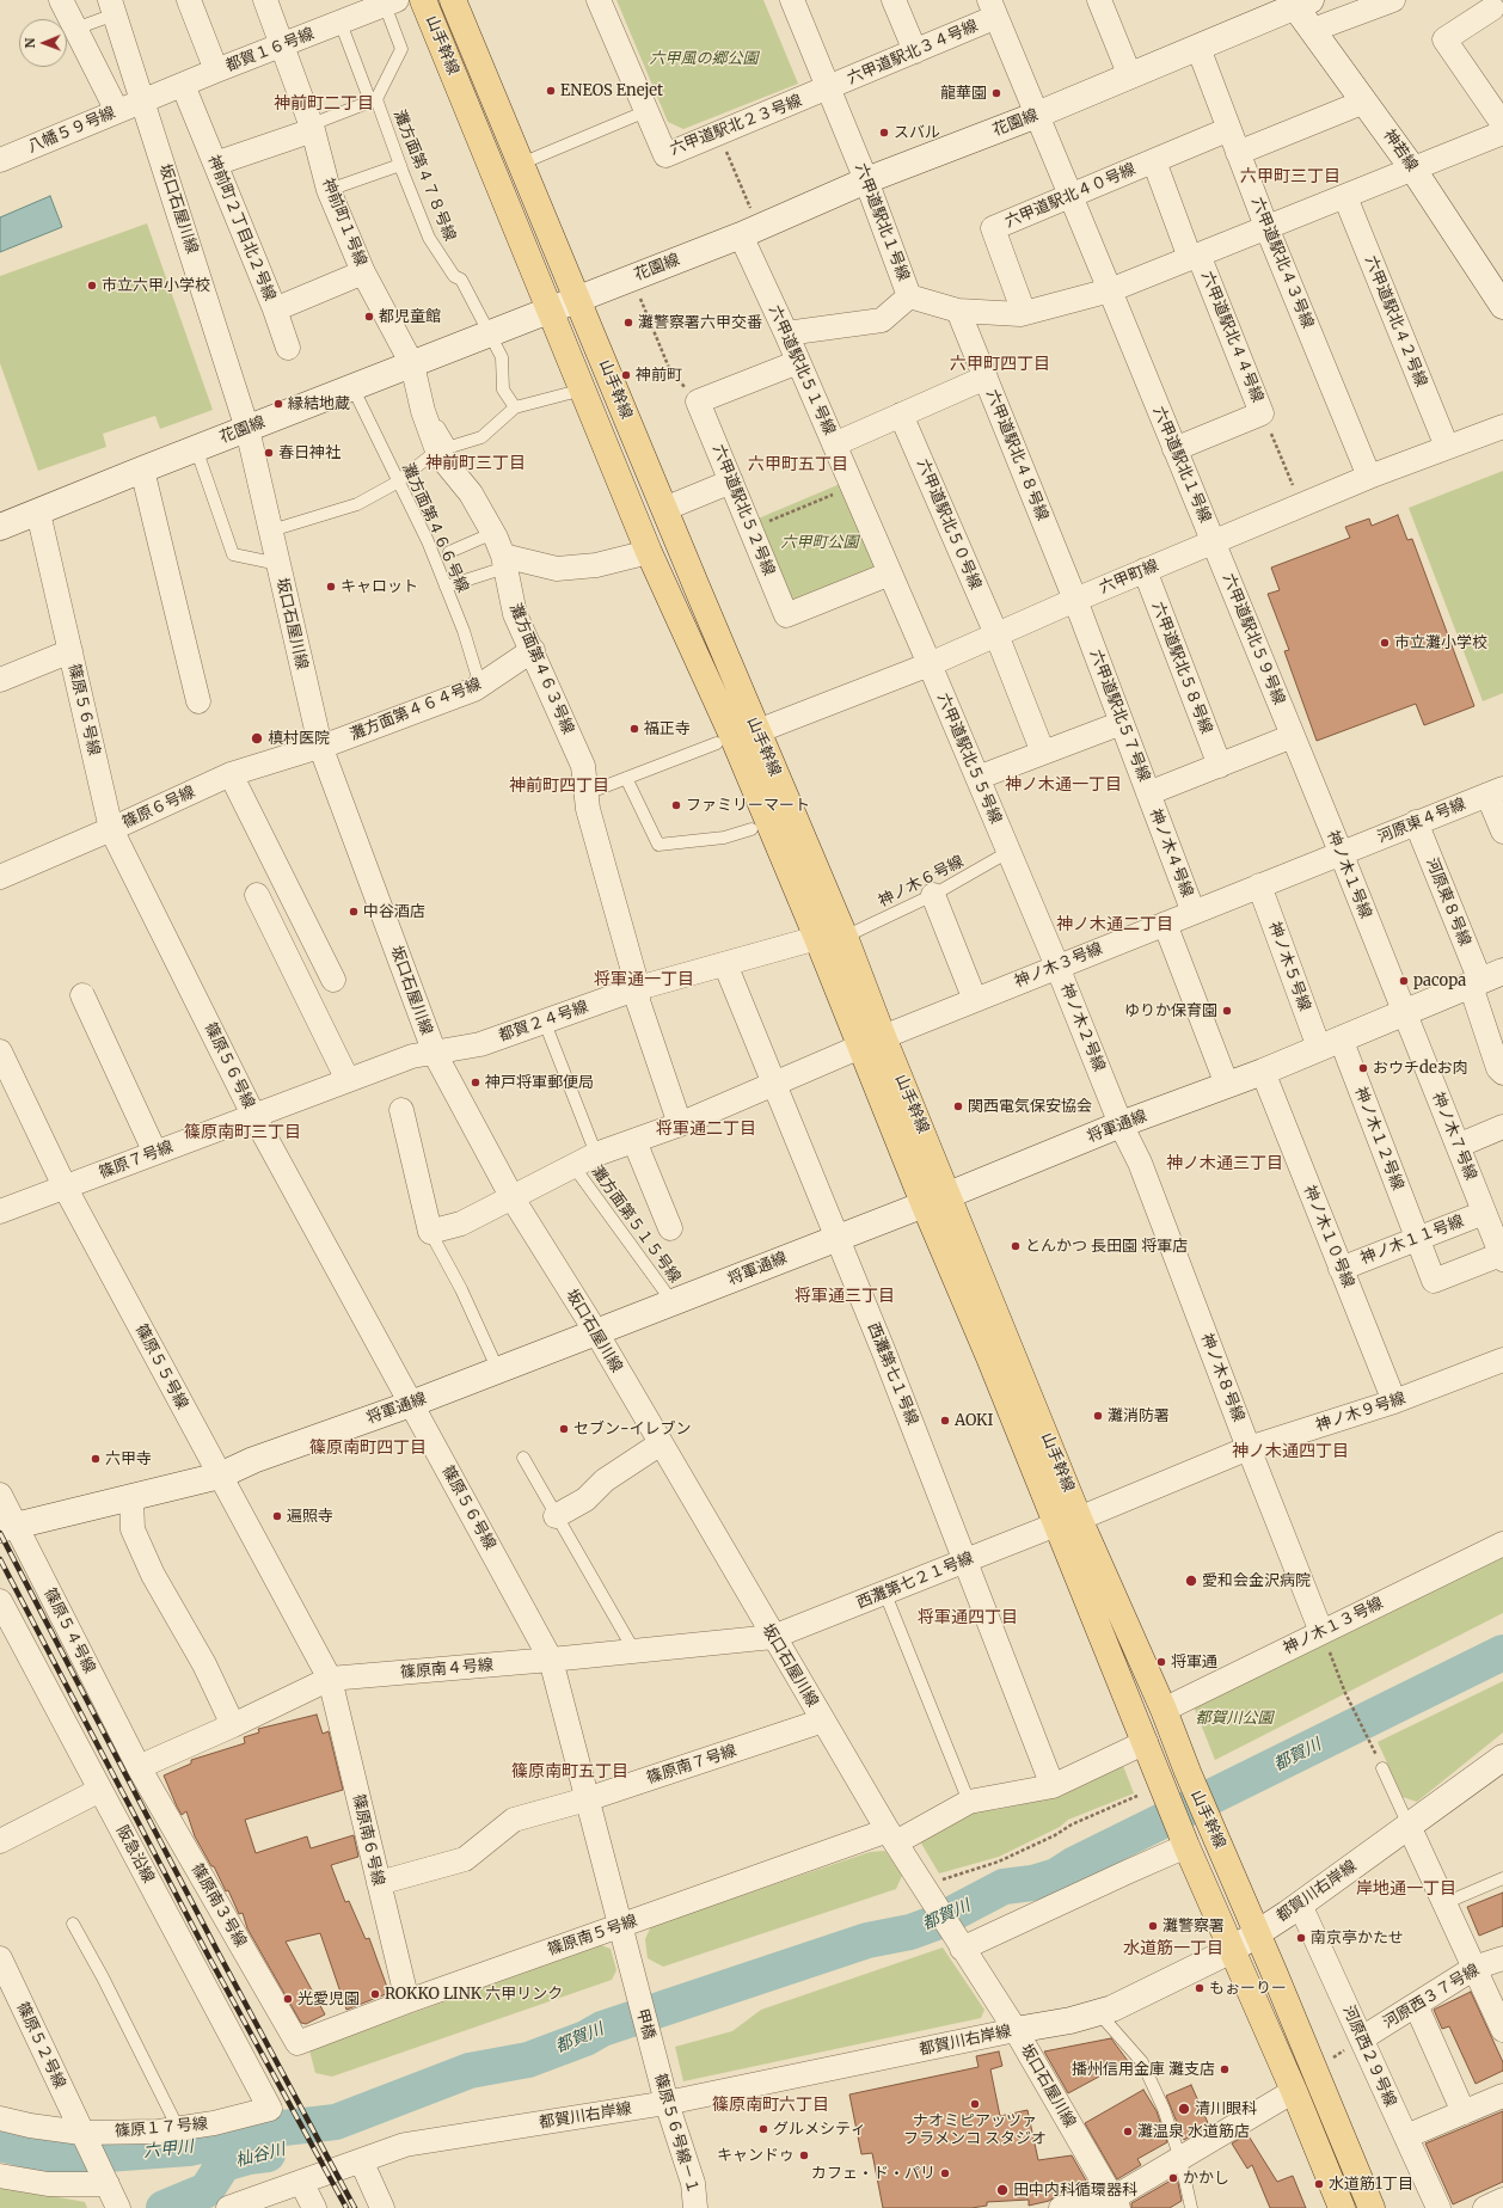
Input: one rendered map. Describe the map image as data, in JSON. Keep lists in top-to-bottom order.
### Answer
{
  "streets": {
    "main road": ["山手幹線"],
    "street": [
      "都賀１６号線",
      "六甲道駅北３４号線",
      "花園線",
      "六甲道駅北２３号線",
      "八幡５９号線",
      "神若線",
      "六甲道駅北４０号線",
      "坂口石屋川線",
      "神前町１号線",
      "六甲道駅北１号線",
      "神前町２丁目北２号線",
      "六甲道駅北４３号線",
      "六甲道駅北４２号線",
      "六甲道駅北４４号線",
      "六甲道駅北５１号線",
      "六甲道駅北４８号線",
      "六甲道駅北５２号線",
      "六甲道駅北５０号線",
      "六甲町線",
      "六甲道駅北５９号線",
      "六甲道駅北５８号線",
      "灘方面第４６３号線",
      "篠原５６号線",
      "灘方面第４６４号線",
      "六甲道駅北５７号線",
      "六甲道駅北５５号線",
      "篠原６号線",
      "河原東４号線",
      "神ノ木４号線",
      "神ノ木１号線",
      "河原東８号線",
      "神ノ木３号線",
      "神ノ木５号線",
      "都賀２４号線",
      "神ノ木２号線",
      "将軍通線",
      "神ノ木７号線",
      "神ノ木１２号線",
      "篠原７号線",
      "神ノ木１０号線",
      "神ノ木１１号線",
      "篠原５５号線",
      "西灘第七１号線",
      "神ノ木８号線",
      "神ノ木９号線",
      "西灘第七２１号線",
      "神ノ木１３号線",
      "篠原５４号線",
      "篠原南４号線",
      "篠原南７号線",
      "篠原南６号線",
      "阪急沿線",
      "都賀川右岸線",
      "篠原南３号線",
      "篠原南５号線",
      "河原西３７号線",
      "甲橋",
      "篠原５２号線",
      "河原西２９号線",
      "篠原１７号線",
      "篠原５６号線－１"
    ],
    "lane": [
      "灘方面第４７８号線",
      "灘方面第４６６号線",
      "神ノ木６号線",
      "灘方面第５１５号線"
    ]
  },
  "crossings": [
    ["山手幹線", "花園線"],
    ["山手幹線", "六甲町線"],
    ["山手幹線", "神ノ木６号線"],
    ["山手幹線", "神ノ木３号線"],
    ["山手幹線", "都賀２４号線"],
    ["山手幹線", "将軍通線"],
    ["山手幹線", "神ノ木９号線"],
    ["山手幹線", "西灘第七２１号線"],
    ["山手幹線", "神ノ木１３号線"],
    ["山手幹線", "都賀川右岸線"],
    ["山手幹線", "篠原南５号線"],
    ["都賀１６号線", "八幡５９号線"],
    ["都賀１６号線", "灘方面第４７８号線"],
    ["都賀１６号線", "坂口石屋川線"],
    ["都賀１６号線", "神前町１号線"],
    ["都賀１６号線", "神前町２丁目北２号線"],
    ["六甲道駅北３４号線", "六甲道駅北２３号線"],
    ["六甲道駅北３４号線", "六甲道駅北１号線"],
    ["花園線", "神若線"],
    ["花園線", "灘方面第４７８号線"],
    ["花園線", "坂口石屋川線"],
    ["花園線", "神前町１号線"],
    ["花園線", "六甲道駅北１号線"],
    ["花園線", "六甲道駅北４３号線"],
    ["花園線", "六甲道駅北５１号線"],
    ["花園線", "灘方面第４６６号線"],
    ["花園線", "灘方面第４６３号線"],
    ["花園線", "篠原５６号線"],
    ["六甲道駅北２３号線", "六甲道駅北１号線"],
    ["八幡５９号線", "坂口石屋川線"],
    ["六甲道駅北４０号線", "六甲道駅北１号線"],
    ["六甲道駅北４０号線", "六甲道駅北４３号線"],
    ["六甲道駅北４０号線", "六甲道駅北４４号線"],
    ["坂口石屋川線", "灘方面第４６４号線"],
    ["坂口石屋川線", "篠原６号線"],
    ["坂口石屋川線", "神ノ木３号線"],
    ["坂口石屋川線", "都賀２４号線"],
    ["坂口石屋川線", "将軍通線"],
    ["坂口石屋川線", "篠原７号線"],
    ["坂口石屋川線", "西灘第七２１号線"],
    ["坂口石屋川線", "篠原南４号線"],
    ["坂口石屋川線", "篠原南７号線"],
    ["坂口石屋川線", "都賀川右岸線"],
    ["坂口石屋川線", "篠原南５号線"],
    ["神前町１号線", "神前町２丁目北２号線"],
    ["神前町１号線", "灘方面第４６３号線"],
    ["六甲道駅北１号線", "六甲道駅北４４号線"],
    ["六甲道駅北１号線", "六甲道駅北４８号線"],
    ["六甲道駅北１号線", "六甲町線"],
    ["六甲道駅北１号線", "六甲道駅北５９号線"],
    ["六甲道駅北４３号線", "六甲町線"],
    ["六甲道駅北４２号線", "六甲町線"],
    ["六甲道駅北５１号線", "六甲道駅北５２号線"],
    ["六甲道駅北５１号線", "六甲町線"],
    ["六甲道駅北５１号線", "六甲道駅北５５号線"],
    ["六甲道駅北４８号線", "六甲町線"],
    ["六甲道駅北４８号線", "六甲道駅北５７号線"],
    ["六甲道駅北５０号線", "六甲町線"],
    ["灘方面第４６６号線", "灘方面第４６４号線"],
    ["六甲町線", "六甲道駅北５９号線"],
    ["六甲町線", "六甲道駅北５８号線"],
    ["六甲町線", "六甲道駅北５７号線"],
    ["六甲町線", "六甲道駅北５５号線"],
    ["六甲道駅北５９号線", "六甲道駅北５７号線"],
    ["六甲道駅北５９号線", "神ノ木１号線"],
    ["六甲道駅北５８号線", "六甲道駅北５７号線"],
    ["灘方面第４６３号線", "灘方面第４６４号線"],
    ["灘方面第４６３号線", "神ノ木３号線"],
    ["灘方面第４６３号線", "都賀２４号線"],
    ["篠原５６号線", "篠原６号線"],
    ["篠原５６号線", "将軍通線"],
    ["篠原５６号線", "篠原７号線"],
    ["篠原５６号線", "篠原南４号線"],
    ["篠原５６号線", "篠原南７号線"],
    ["篠原５６号線", "甲橋"],
    ["灘方面第４６４号線", "篠原６号線"],
    ["六甲道駅北５７号線", "神ノ木４号線"],
    ["六甲道駅北５７号線", "神ノ木１号線"],
    ["六甲道駅北５５号線", "神ノ木６号線"],
    ["六甲道駅北５５号線", "神ノ木２号線"],
    ["河原東４号線", "神ノ木１号線"],
    ["河原東４号線", "河原東８号線"],
    ["河原東４号線", "神ノ木３号線"],
    ["神ノ木４号線", "神ノ木３号線"],
    ["神ノ木１号線", "神ノ木３号線"],
    ["神ノ木１号線", "将軍通線"],
    ["神ノ木１号線", "神ノ木７号線"],
    ["神ノ木６号線", "神ノ木２号線"],
    ["河原東８号線", "将軍通線"],
    ["神ノ木３号線", "神ノ木５号線"],
    ["神ノ木３号線", "神ノ木２号線"],
    ["神ノ木３号線", "灘方面第５１５号線"],
    ["神ノ木３号線", "西灘第七１号線"],
    ["神ノ木５号線", "将軍通線"],
    ["神ノ木５号線", "神ノ木１２号線"],
    ["都賀２４号線", "篠原７号線"],
    ["都賀２４号線", "西灘第七１号線"],
    ["神ノ木２号線", "将軍通線"],
    ["神ノ木２号線", "神ノ木８号線"],
    ["将軍通線", "神ノ木７号線"],
    ["将軍通線", "神ノ木１２号線"],
    ["将軍通線", "灘方面第５１５号線"],
    ["将軍通線", "神ノ木１０号線"],
    ["将軍通線", "篠原５５号線"],
    ["将軍通線", "西灘第七１号線"],
    ["将軍通線", "神ノ木８号線"],
    ["将軍通線", "篠原５４号線"],
    ["神ノ木７号線", "神ノ木１２号線"],
    ["神ノ木７号線", "神ノ木１１号線"],
    ["神ノ木１２号線", "神ノ木１１号線"],
    ["篠原７号線", "篠原５５号線"],
    ["神ノ木１０号線", "神ノ木１１号線"],
    ["神ノ木１０号線", "神ノ木９号線"],
    ["篠原５５号線", "篠原南４号線"],
    ["篠原５５号線", "篠原南６号線"],
    ["西灘第七１号線", "西灘第七２１号線"],
    ["西灘第七１号線", "篠原南５号線"],
    ["神ノ木８号線", "神ノ木９号線"],
    ["神ノ木８号線", "神ノ木１３号線"],
    ["神ノ木９号線", "西灘第七２１号線"],
    ["西灘第七２１号線", "篠原南４号線"],
    ["篠原５４号線", "篠原南４号線"],
    ["篠原５４号線", "篠原南３号線"],
    ["篠原南４号線", "篠原南６号線"],
    ["篠原南４号線", "篠原南３号線"],
    ["篠原南７号線", "篠原南６号線"],
    ["篠原南７号線", "甲橋"],
    ["篠原南６号線", "篠原南５号線"],
    ["阪急沿線", "篠原１７号線"],
    ["都賀川右岸線", "河原西２９号線"],
    ["都賀川右岸線", "篠原５６号線－１"],
    ["篠原南３号線", "篠原南５号線"],
    ["篠原南５号線", "甲橋"],
    ["河原西３７号線", "河原西２９号線"],
    ["甲橋", "篠原５６号線－１"],
    ["篠原５２号線", "篠原１７号線"]
  ],
  "districts": [
    "神前町二丁目",
    "六甲町三丁目",
    "六甲町四丁目",
    "神前町三丁目",
    "六甲町五丁目",
    "神ノ木通一丁目",
    "神前町四丁目",
    "神ノ木通二丁目",
    "将軍通一丁目",
    "将軍通二丁目",
    "篠原南町三丁目",
    "神ノ木通三丁目",
    "将軍通三丁目",
    "篠原南町四丁目",
    "神ノ木通四丁目",
    "将軍通四丁目",
    "篠原南町五丁目",
    "岸地通一丁目",
    "水道筋一丁目",
    "篠原南町六丁目"
  ],
  "water": ["都賀川", "六甲川", "杣谷川"],
  "parks": ["六甲風の郷公園", "六甲町公園", "都賀川公園"],
  "places": [
    "ENEOS Enejet",
    "龍華園",
    "スバル",
    "市立六甲小学校",
    "都児童館",
    "灘警察署六甲交番",
    "神前町",
    "縁結地蔵",
    "春日神社",
    "キャロット",
    "市立灘小学校",
    "福正寺",
    "槙村医院",
    "ファミリーマート",
    "中谷酒店",
    "pacopa",
    "ゆりか保育園",
    "おウチdeお肉",
    "神戸将軍郵便局",
    "関西電気保安協会",
    "とんかつ 長田園 将軍店",
    "灘消防署",
    "AOKI",
    "セブン-イレブン",
    "六甲寺",
    "遍照寺",
    "愛和会金沢病院",
    "将軍通",
    "灘警察署",
    "南京亭かたせ",
    "もぉーりー",
    "ROKKO LINK 六甲リンク",
    "光愛児園",
    "播州信用金庫 灘支店",
    "ナオミピアッツァ フラメンコ スタジオ",
    "清川眼科",
    "グルメシティ",
    "灘温泉 水道筋店",
    "キャンドゥ",
    "カフェ・ド・パリ",
    "かかし",
    "水道筋1丁目",
    "田中内科循環器科"
  ],
  "north": "left"
}
